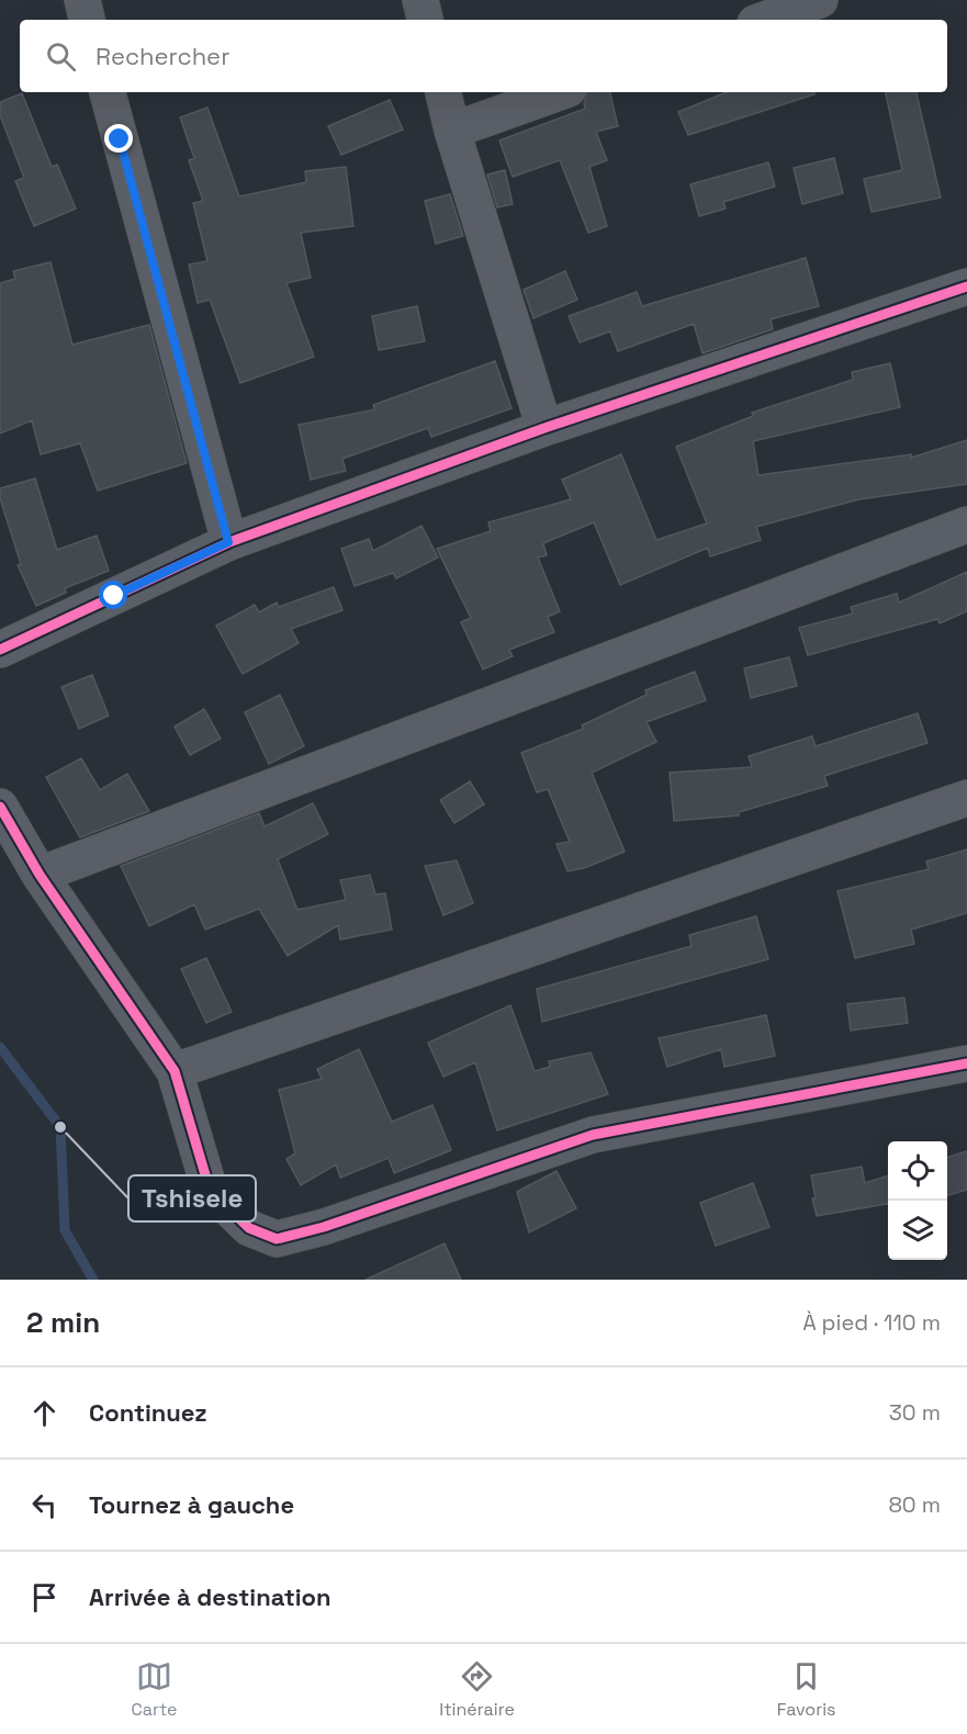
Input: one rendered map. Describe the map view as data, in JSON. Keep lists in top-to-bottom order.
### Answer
{
  "places": ["Tshisele"],
  "page": {
    "search": "Rechercher",
    "heading": ["2 min", "À pied · 110 m"],
    "list": [
      ["Continuez", "30 m"],
      ["Tournez à gauche", "80 m"],
      "Arrivée à destination"
    ],
    "nav": ["Carte", "Itinéraire", "Favoris"]
  }
}
